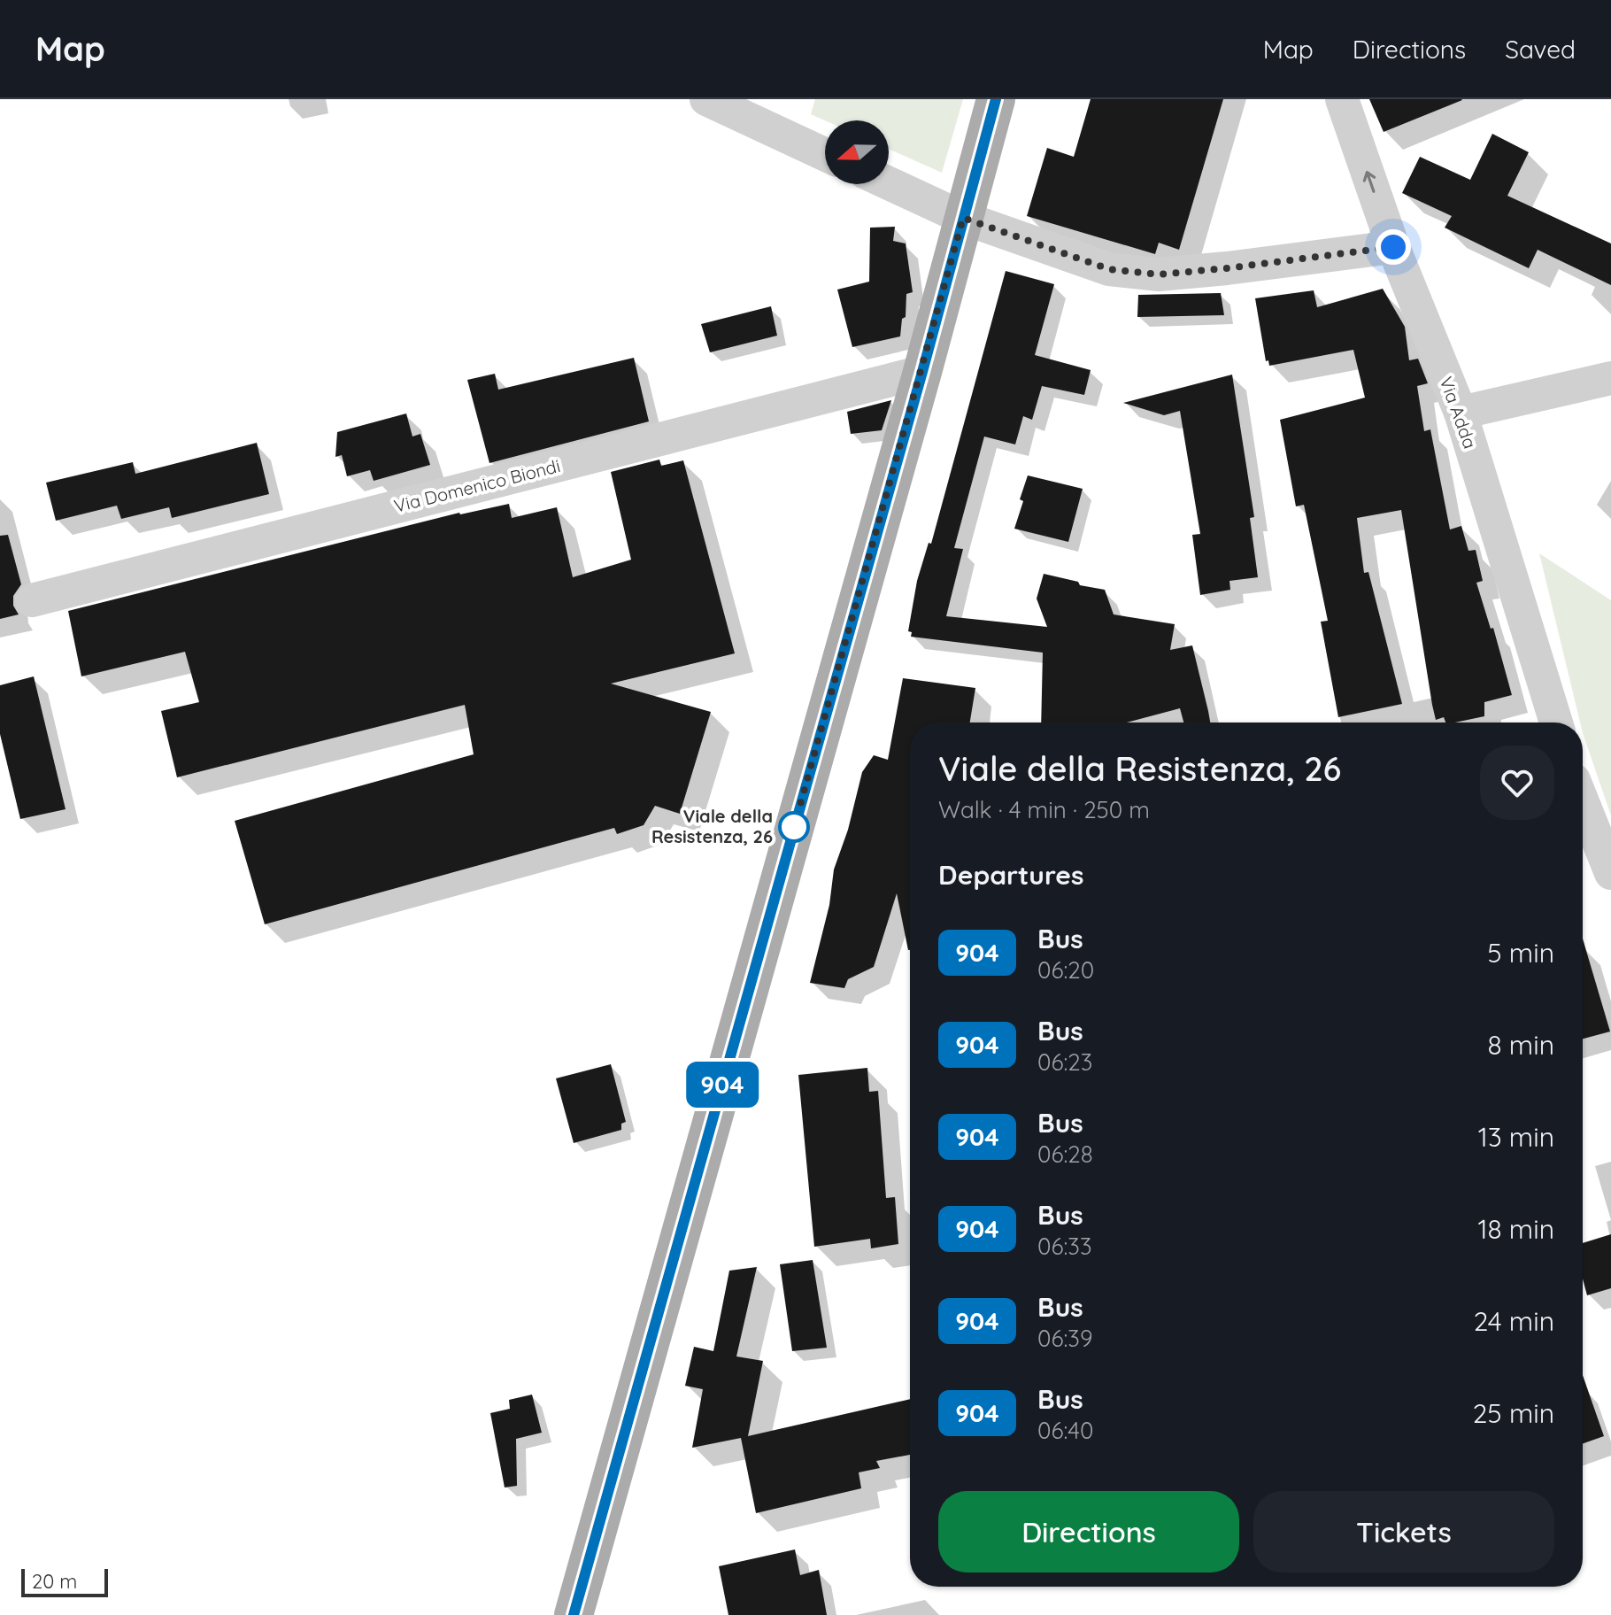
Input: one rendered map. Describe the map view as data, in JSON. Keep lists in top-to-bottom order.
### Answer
{
  "streets": {
    "street": ["Via Adda", "Via Domenico Biondi"]
  },
  "places": ["Viale della Resistenza, 26"],
  "lines": ["bus line 904"],
  "scale_bar": "20 m",
  "north": "left",
  "page": {
    "header": "Map",
    "nav": ["Map", "Directions", "Saved"],
    "on_map": "904",
    "heading": [
      ["Viale della Resistenza, 26", "Walk · 4 min · 250 m"],
      "Departures"
    ],
    "list": [
      {
        "mark": "904",
        "name": "Bus",
        "note": "06:20",
        "value": "5 min"
      },
      {
        "mark": "904",
        "name": "Bus",
        "note": "06:23",
        "value": "8 min"
      },
      {
        "mark": "904",
        "name": "Bus",
        "note": "06:28",
        "value": "13 min"
      },
      {
        "mark": "904",
        "name": "Bus",
        "note": "06:33",
        "value": "18 min"
      },
      {
        "mark": "904",
        "name": "Bus",
        "note": "06:39",
        "value": "24 min"
      },
      {
        "mark": "904",
        "name": "Bus",
        "note": "06:40",
        "value": "25 min"
      }
    ],
    "buttons": ["Directions", "Tickets"],
    "scale": "20 m"
  }
}
